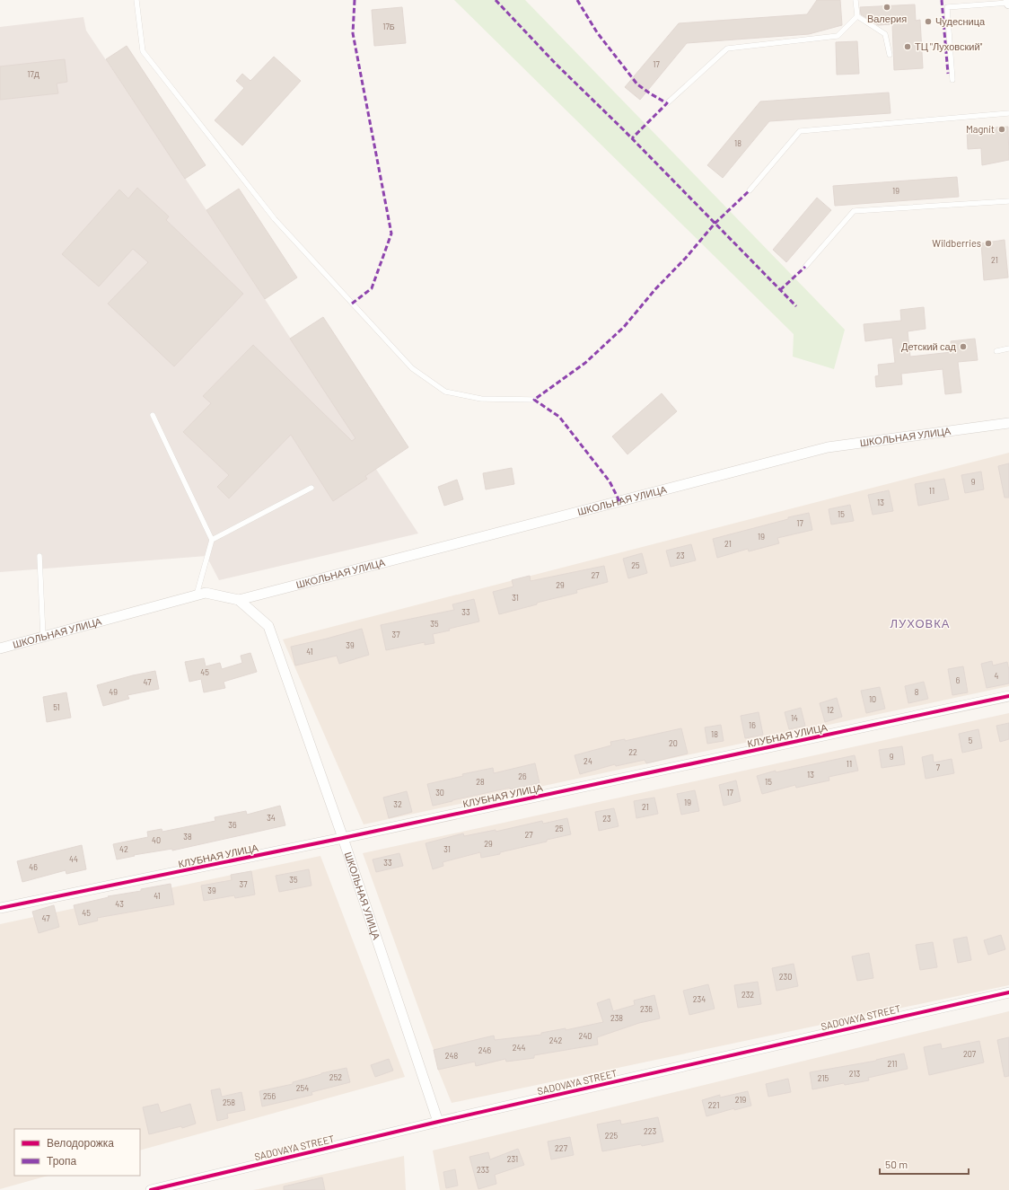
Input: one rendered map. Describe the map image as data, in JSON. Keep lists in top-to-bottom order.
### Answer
{
  "streets": {
    "street": ["ШКОЛЬНАЯ УЛИЦА", "КЛУБНАЯ УЛИЦА", "SADOVAYA STREET"]
  },
  "crossings": [
    ["ШКОЛЬНАЯ УЛИЦА", "КЛУБНАЯ УЛИЦА"],
    ["ШКОЛЬНАЯ УЛИЦА", "SADOVAYA STREET"]
  ],
  "districts": ["ЛУХОВКА"],
  "places": [
    "Валерия",
    "Чудесница",
    "ТЦ \"Луховский\"",
    "Magnit",
    "Wildberries",
    "Детский сад"
  ],
  "house_numbers": [
    "17Б",
    "17",
    "17Д",
    "18",
    "19",
    "21",
    "9",
    "11",
    "13",
    "15",
    "17",
    "19",
    "21",
    "23",
    "25",
    "27",
    "29",
    "31",
    "33",
    "35",
    "37",
    "39",
    "41",
    "45",
    "4",
    "6",
    "47",
    "49",
    "8",
    "10",
    "51",
    "12",
    "14",
    "16",
    "18",
    "5",
    "20",
    "22",
    "9",
    "24",
    "11",
    "7",
    "13",
    "26",
    "28",
    "15",
    "30",
    "17",
    "19",
    "32",
    "21",
    "34",
    "23",
    "36",
    "25",
    "27",
    "38",
    "40",
    "29",
    "42",
    "31",
    "44",
    "33",
    "46",
    "35",
    "37",
    "39",
    "41",
    "43",
    "45",
    "47",
    "230",
    "232",
    "234",
    "236",
    "238",
    "240",
    "242",
    "244",
    "246",
    "207",
    "248",
    "211",
    "213",
    "252",
    "215",
    "254",
    "256",
    "219",
    "258",
    "221",
    "223",
    "225",
    "227",
    "231",
    "233"
  ],
  "legend": ["Велодорожка", "Тропа"],
  "scale_bar": "50 m"
}
